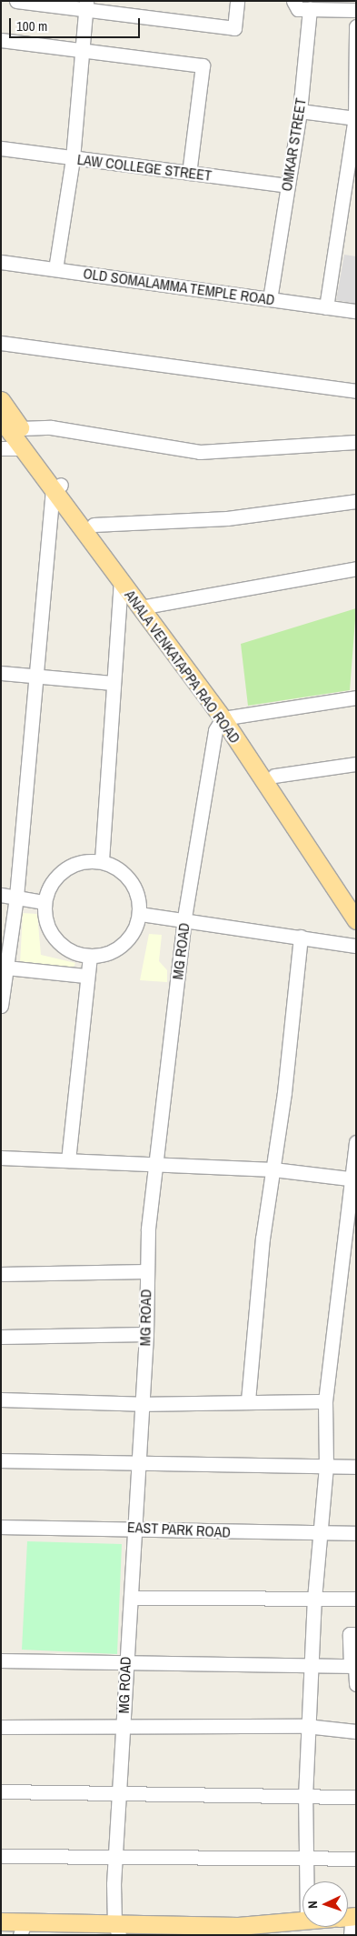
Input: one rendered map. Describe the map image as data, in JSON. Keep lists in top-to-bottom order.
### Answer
{
  "streets": {
    "main road": ["ANALA VENKATAPPA RAO ROAD"],
    "street": [
      "OMKAR STREET",
      "LAW COLLEGE STREET",
      "OLD SOMALAMMA TEMPLE ROAD",
      "MG ROAD",
      "EAST PARK ROAD"
    ]
  },
  "crossings": [
    ["OMKAR STREET", "LAW COLLEGE STREET"],
    ["OMKAR STREET", "OLD SOMALAMMA TEMPLE ROAD"],
    ["ANALA VENKATAPPA RAO ROAD", "MG ROAD"],
    ["MG ROAD", "EAST PARK ROAD"]
  ],
  "scale_bar": "100 m",
  "north": "left"
}
